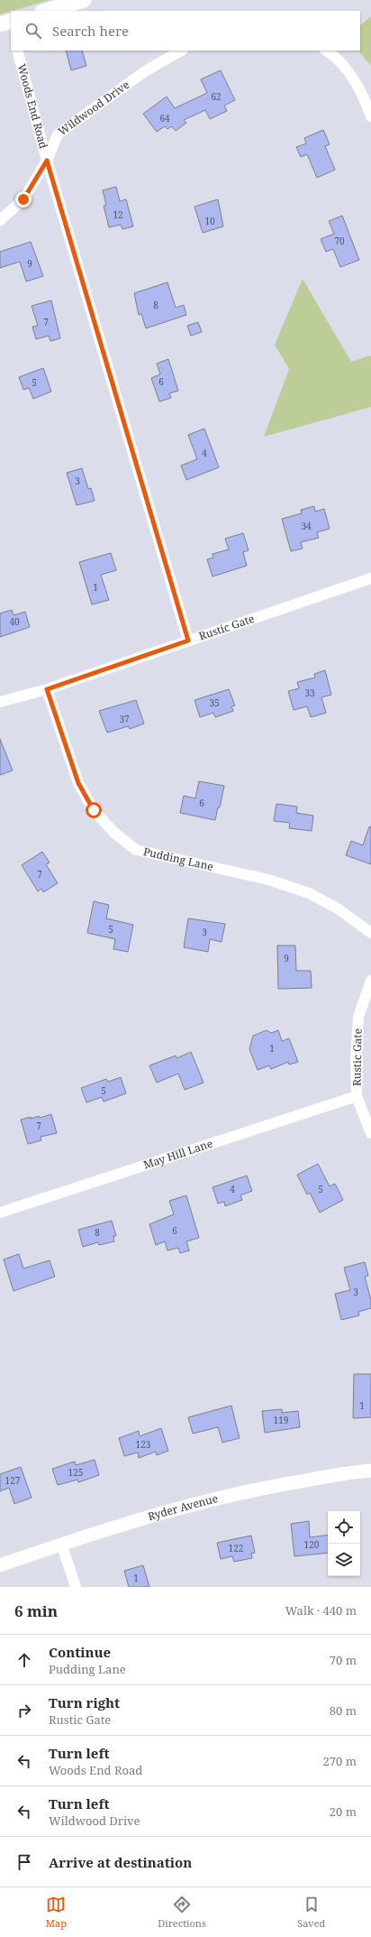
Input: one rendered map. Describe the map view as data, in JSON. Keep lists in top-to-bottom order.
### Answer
{
  "streets": {
    "street": [
      "Woods End Road",
      "Wildwood Drive",
      "Rustic Gate",
      "Pudding Lane",
      "May Hill Lane",
      "Ryder Avenue"
    ]
  },
  "crossings": [
    ["Woods End Road", "Wildwood Drive"],
    ["Woods End Road", "Rustic Gate"],
    ["Rustic Gate", "Pudding Lane"],
    ["Rustic Gate", "May Hill Lane"]
  ],
  "house_numbers": [
    "62",
    "64",
    "12",
    "10",
    "70",
    "9",
    "8",
    "7",
    "6",
    "5",
    "4",
    "3",
    "34",
    "1",
    "40",
    "33",
    "35",
    "37",
    "6",
    "7",
    "5",
    "3",
    "9",
    "1",
    "5",
    "7",
    "4",
    "5",
    "6",
    "8",
    "3",
    "1",
    "119",
    "123",
    "125",
    "127",
    "120",
    "122",
    "1"
  ],
  "page": {
    "search": "Search here",
    "heading": ["6 min", "Walk · 440 m"],
    "list": [
      ["Continue", "Pudding Lane", "70 m"],
      ["Turn right", "Rustic Gate", "80 m"],
      ["Turn left", "Woods End Road", "270 m"],
      ["Turn left", "Wildwood Drive", "20 m"],
      "Arrive at destination"
    ],
    "nav": ["Map", "Directions", "Saved"]
  }
}
